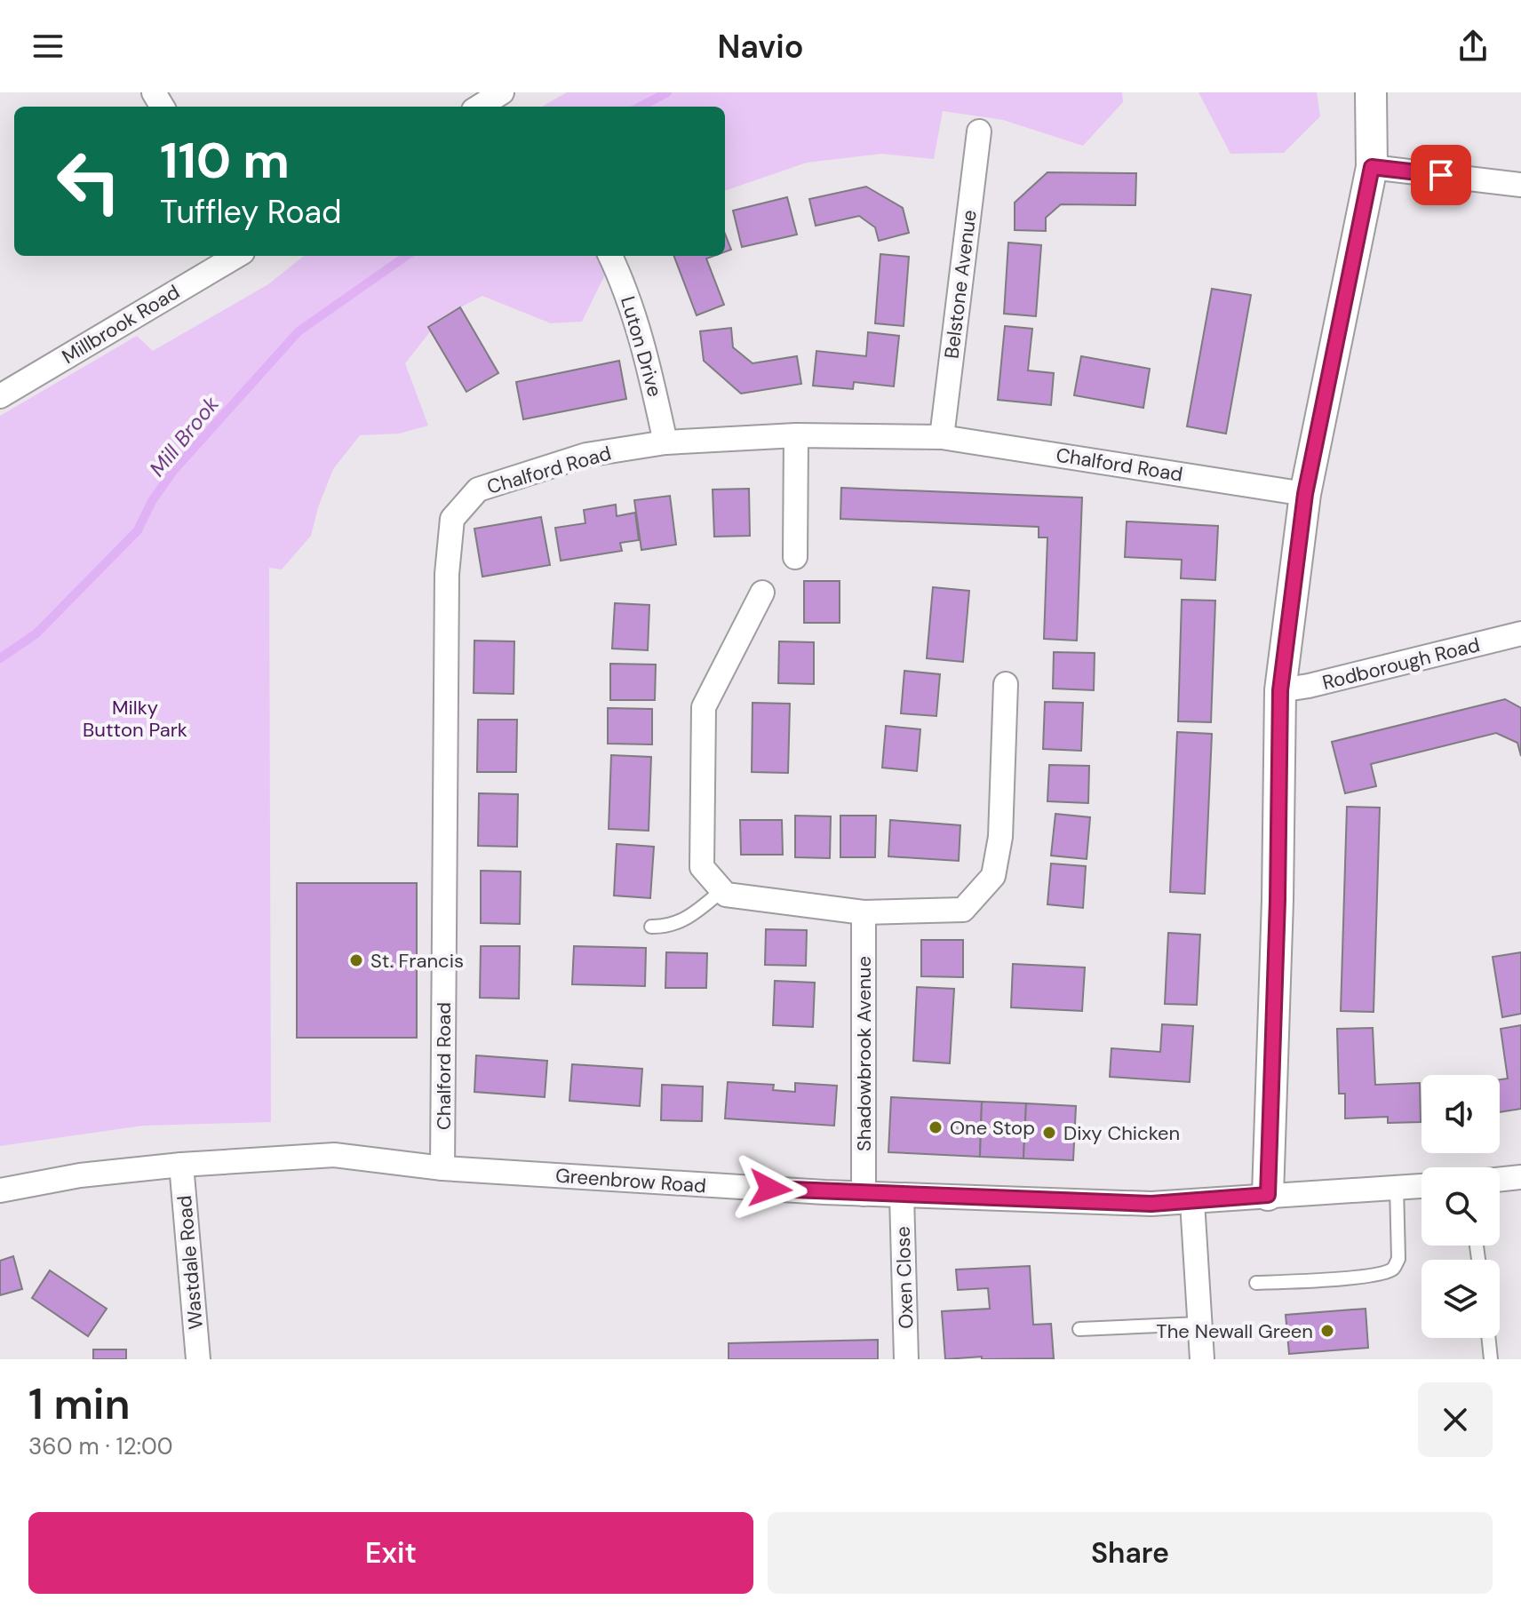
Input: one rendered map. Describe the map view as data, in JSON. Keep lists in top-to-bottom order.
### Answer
{
  "streets": {
    "street": [
      "Belstone Avenue",
      "Millbrook Road",
      "Luton Drive",
      "Chalford Road",
      "Rodborough Road",
      "Shadowbrook Avenue",
      "Greenbrow Road",
      "Wastdale Road",
      "Oxen Close"
    ]
  },
  "crossings": [
    ["Belstone Avenue", "Chalford Road"],
    ["Luton Drive", "Chalford Road"],
    ["Chalford Road", "Greenbrow Road"],
    ["Shadowbrook Avenue", "Greenbrow Road"],
    ["Greenbrow Road", "Wastdale Road"],
    ["Greenbrow Road", "Oxen Close"]
  ],
  "water": ["Mill Brook"],
  "parks": ["Milky Button Park"],
  "places": [
    "St. Francis",
    "One Stop",
    "Dixy Chicken",
    "The Newall Green"
  ],
  "page": {
    "header": "Navio",
    "turn": ["110 m", "Tuffley Road"],
    "heading": ["1 min", "360 m · 12:00"],
    "buttons": ["Exit", "Share"]
  }
}
